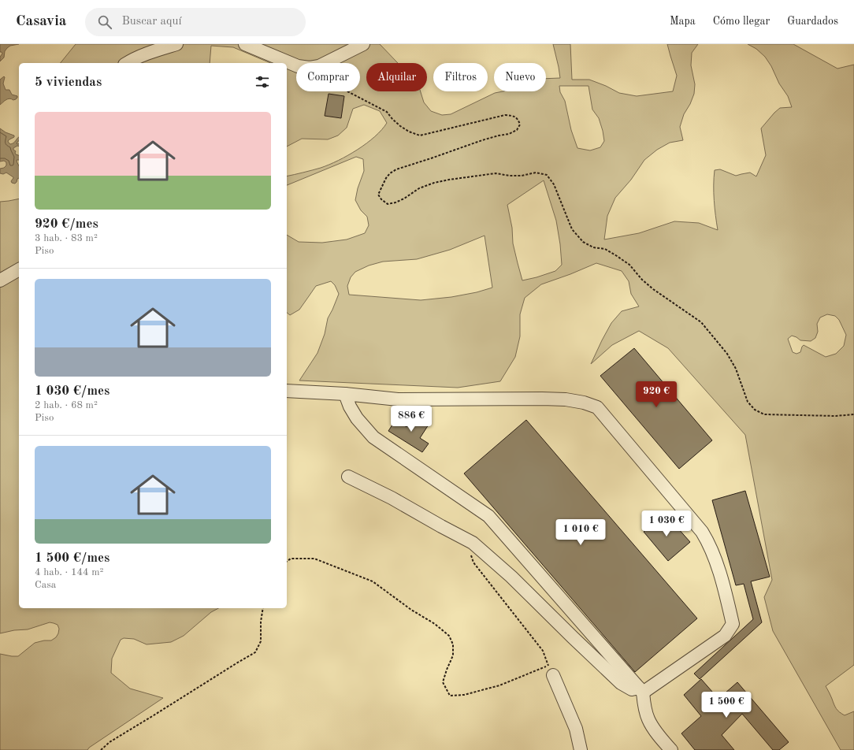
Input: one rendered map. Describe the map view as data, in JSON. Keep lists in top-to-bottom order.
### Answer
{
  "page": {
    "header": "Casavia",
    "search": "Buscar aquí",
    "nav": ["Mapa", "Cómo llegar", "Guardados"],
    "chip": [
      "Comprar",
      "Alquilar",
      "Filtros",
      "Nuevo"
    ],
    "heading": "5 viviendas",
    "list": [
      {
        "name": "920 €/mes",
        "note": "3 hab. · 83 m² · Piso"
      },
      {
        "name": "1 030 €/mes",
        "note": "2 hab. · 68 m² · Piso"
      },
      {
        "name": "1 500 €/mes",
        "note": "4 hab. · 144 m² · Casa"
      }
    ],
    "price": [
      "920 €",
      "886 €",
      "1 030 €",
      "1 010 €",
      "1 500 €"
    ]
  }
}
